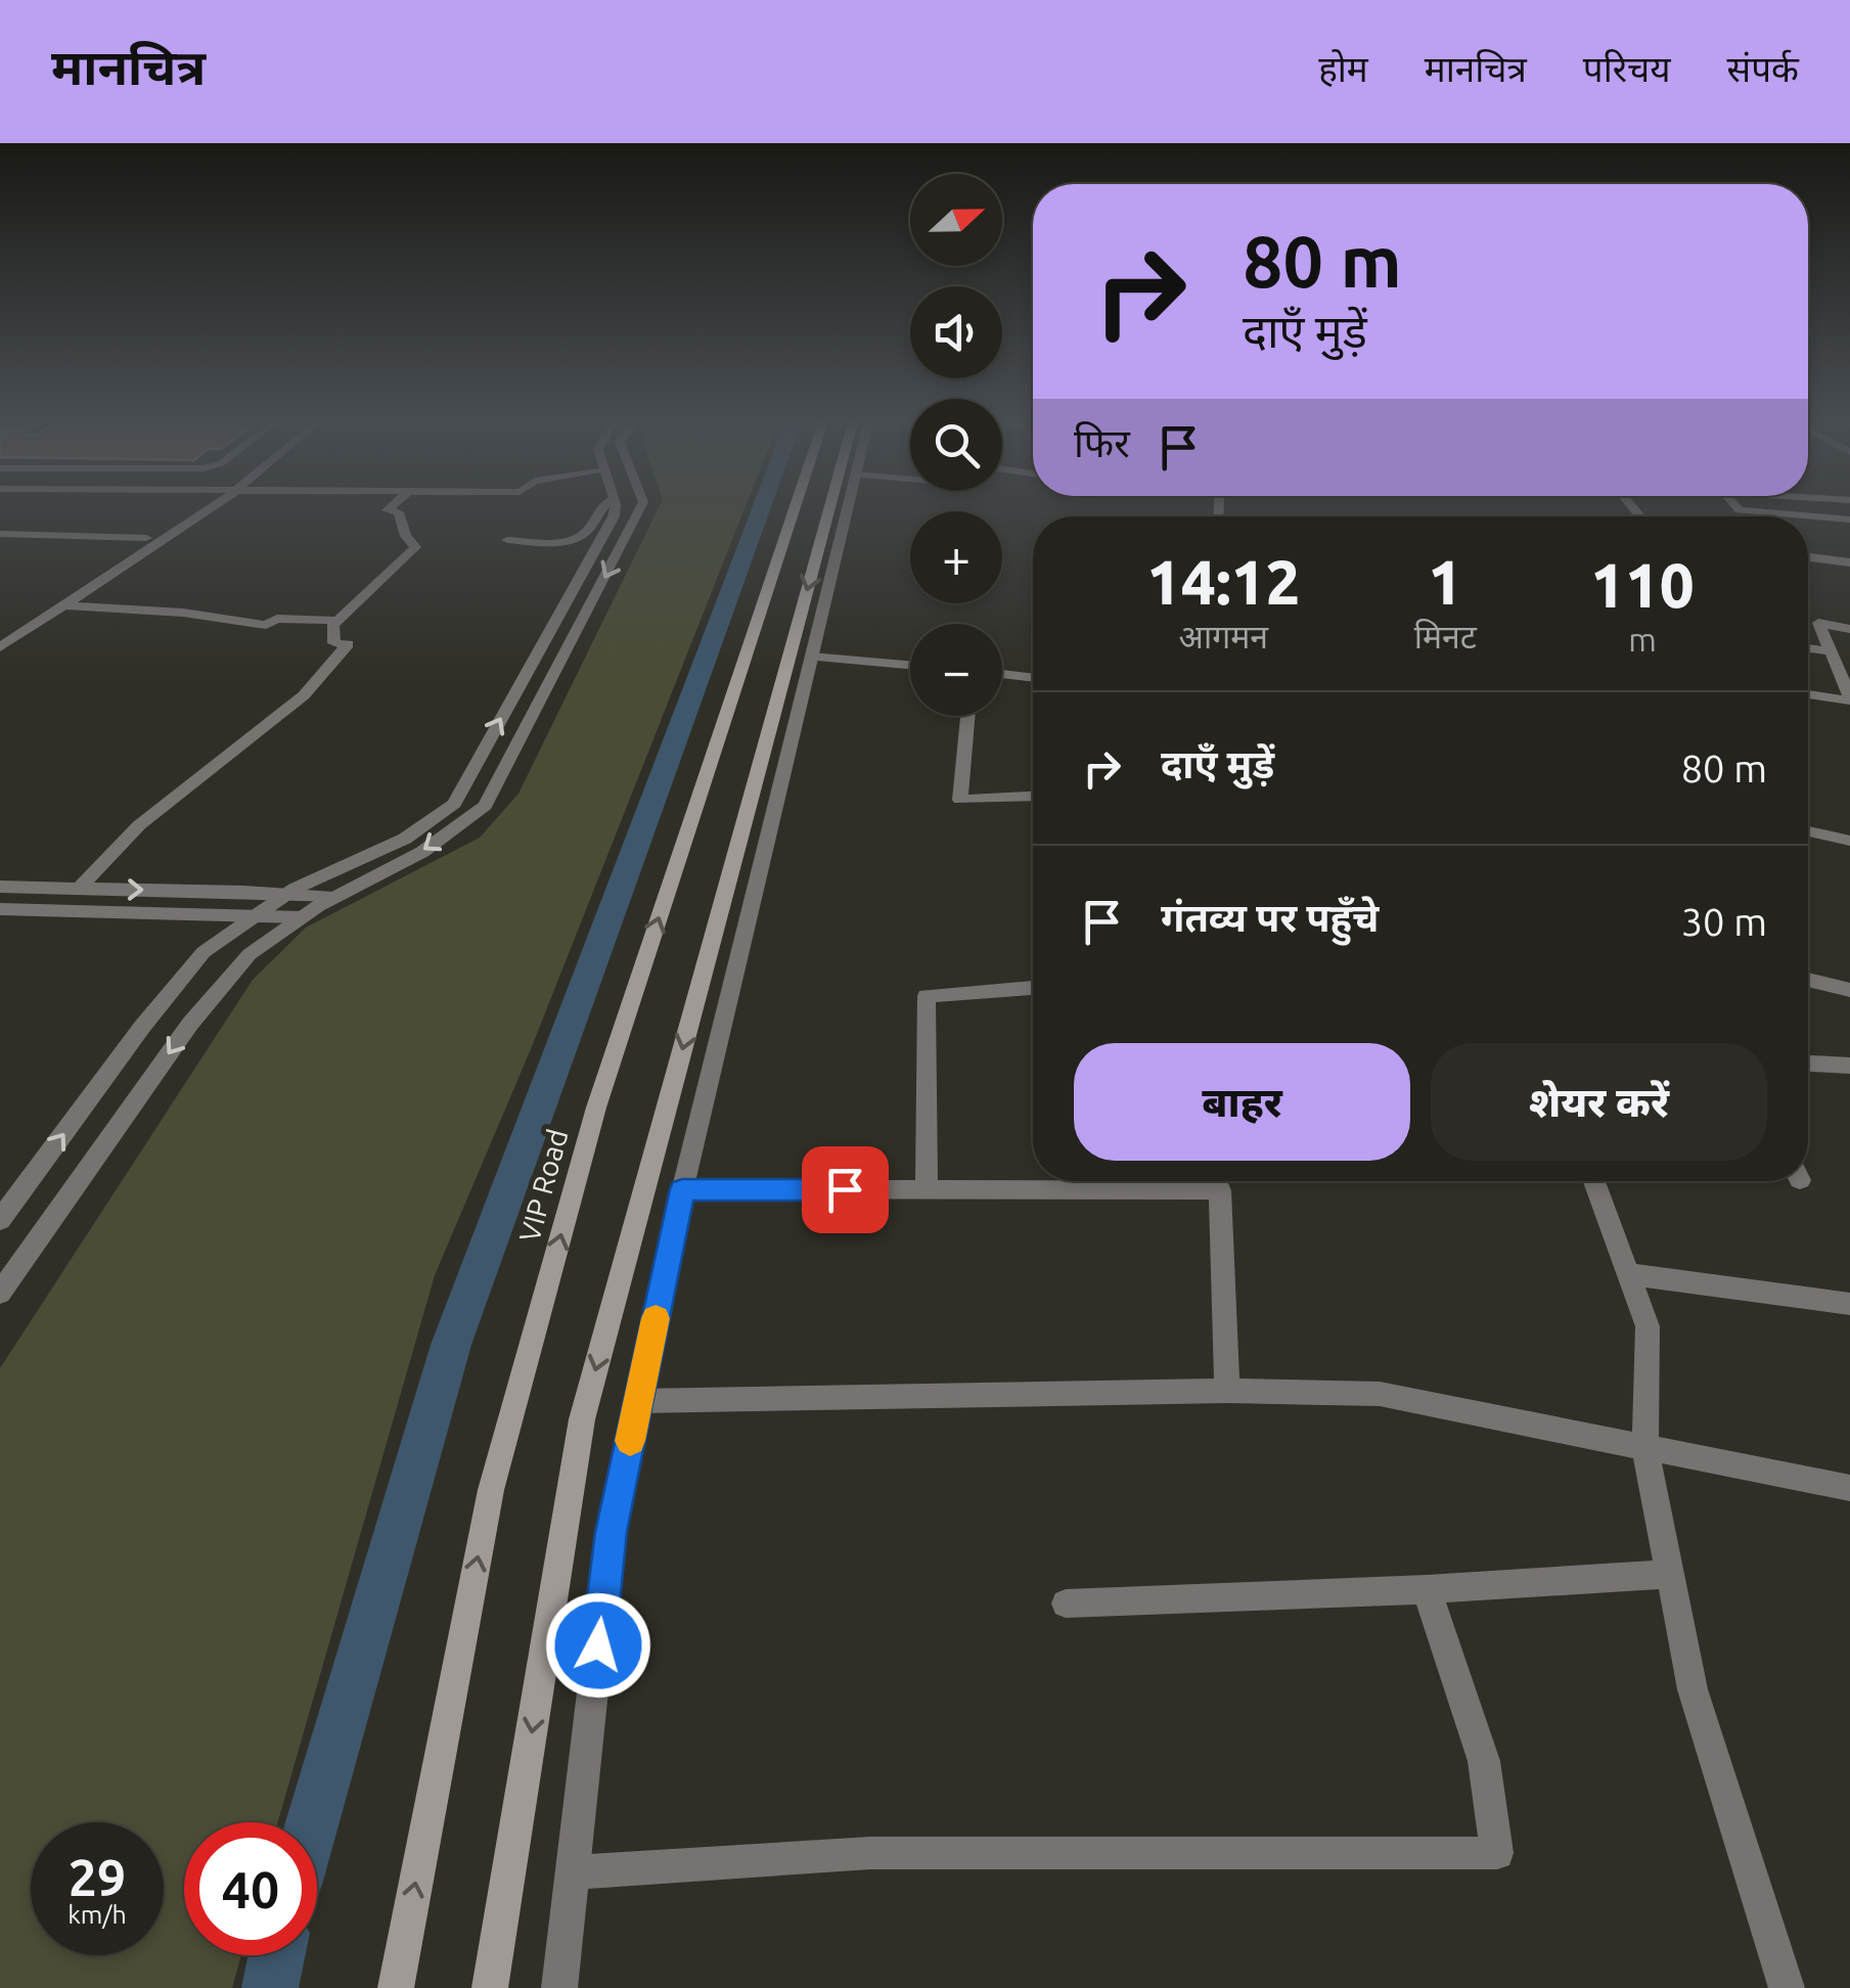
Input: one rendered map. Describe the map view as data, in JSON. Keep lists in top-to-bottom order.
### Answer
{
  "streets": {
    "main road": ["VIP Road"]
  },
  "north": "right",
  "page": {
    "header": "मानचित्र",
    "nav": [
      "होम",
      "मानचित्र",
      "परिचय",
      "संपर्क"
    ],
    "map_buttons": ["+", "−"],
    "turn": ["80 m", "दाएँ मुड़ें"],
    "then": "फिर",
    "eta": [
      "14:12",
      "आगमन",
      "1",
      "मिनट",
      "110",
      "m"
    ],
    "list": [
      {
        "name": "दाएँ मुड़ें",
        "value": "80 m"
      },
      {
        "name": "गंतव्य पर पहुँचे",
        "value": "30 m"
      }
    ],
    "buttons": ["बाहर", "शेयर करें"],
    "speed": "29 km/h",
    "limit": "40"
  }
}
